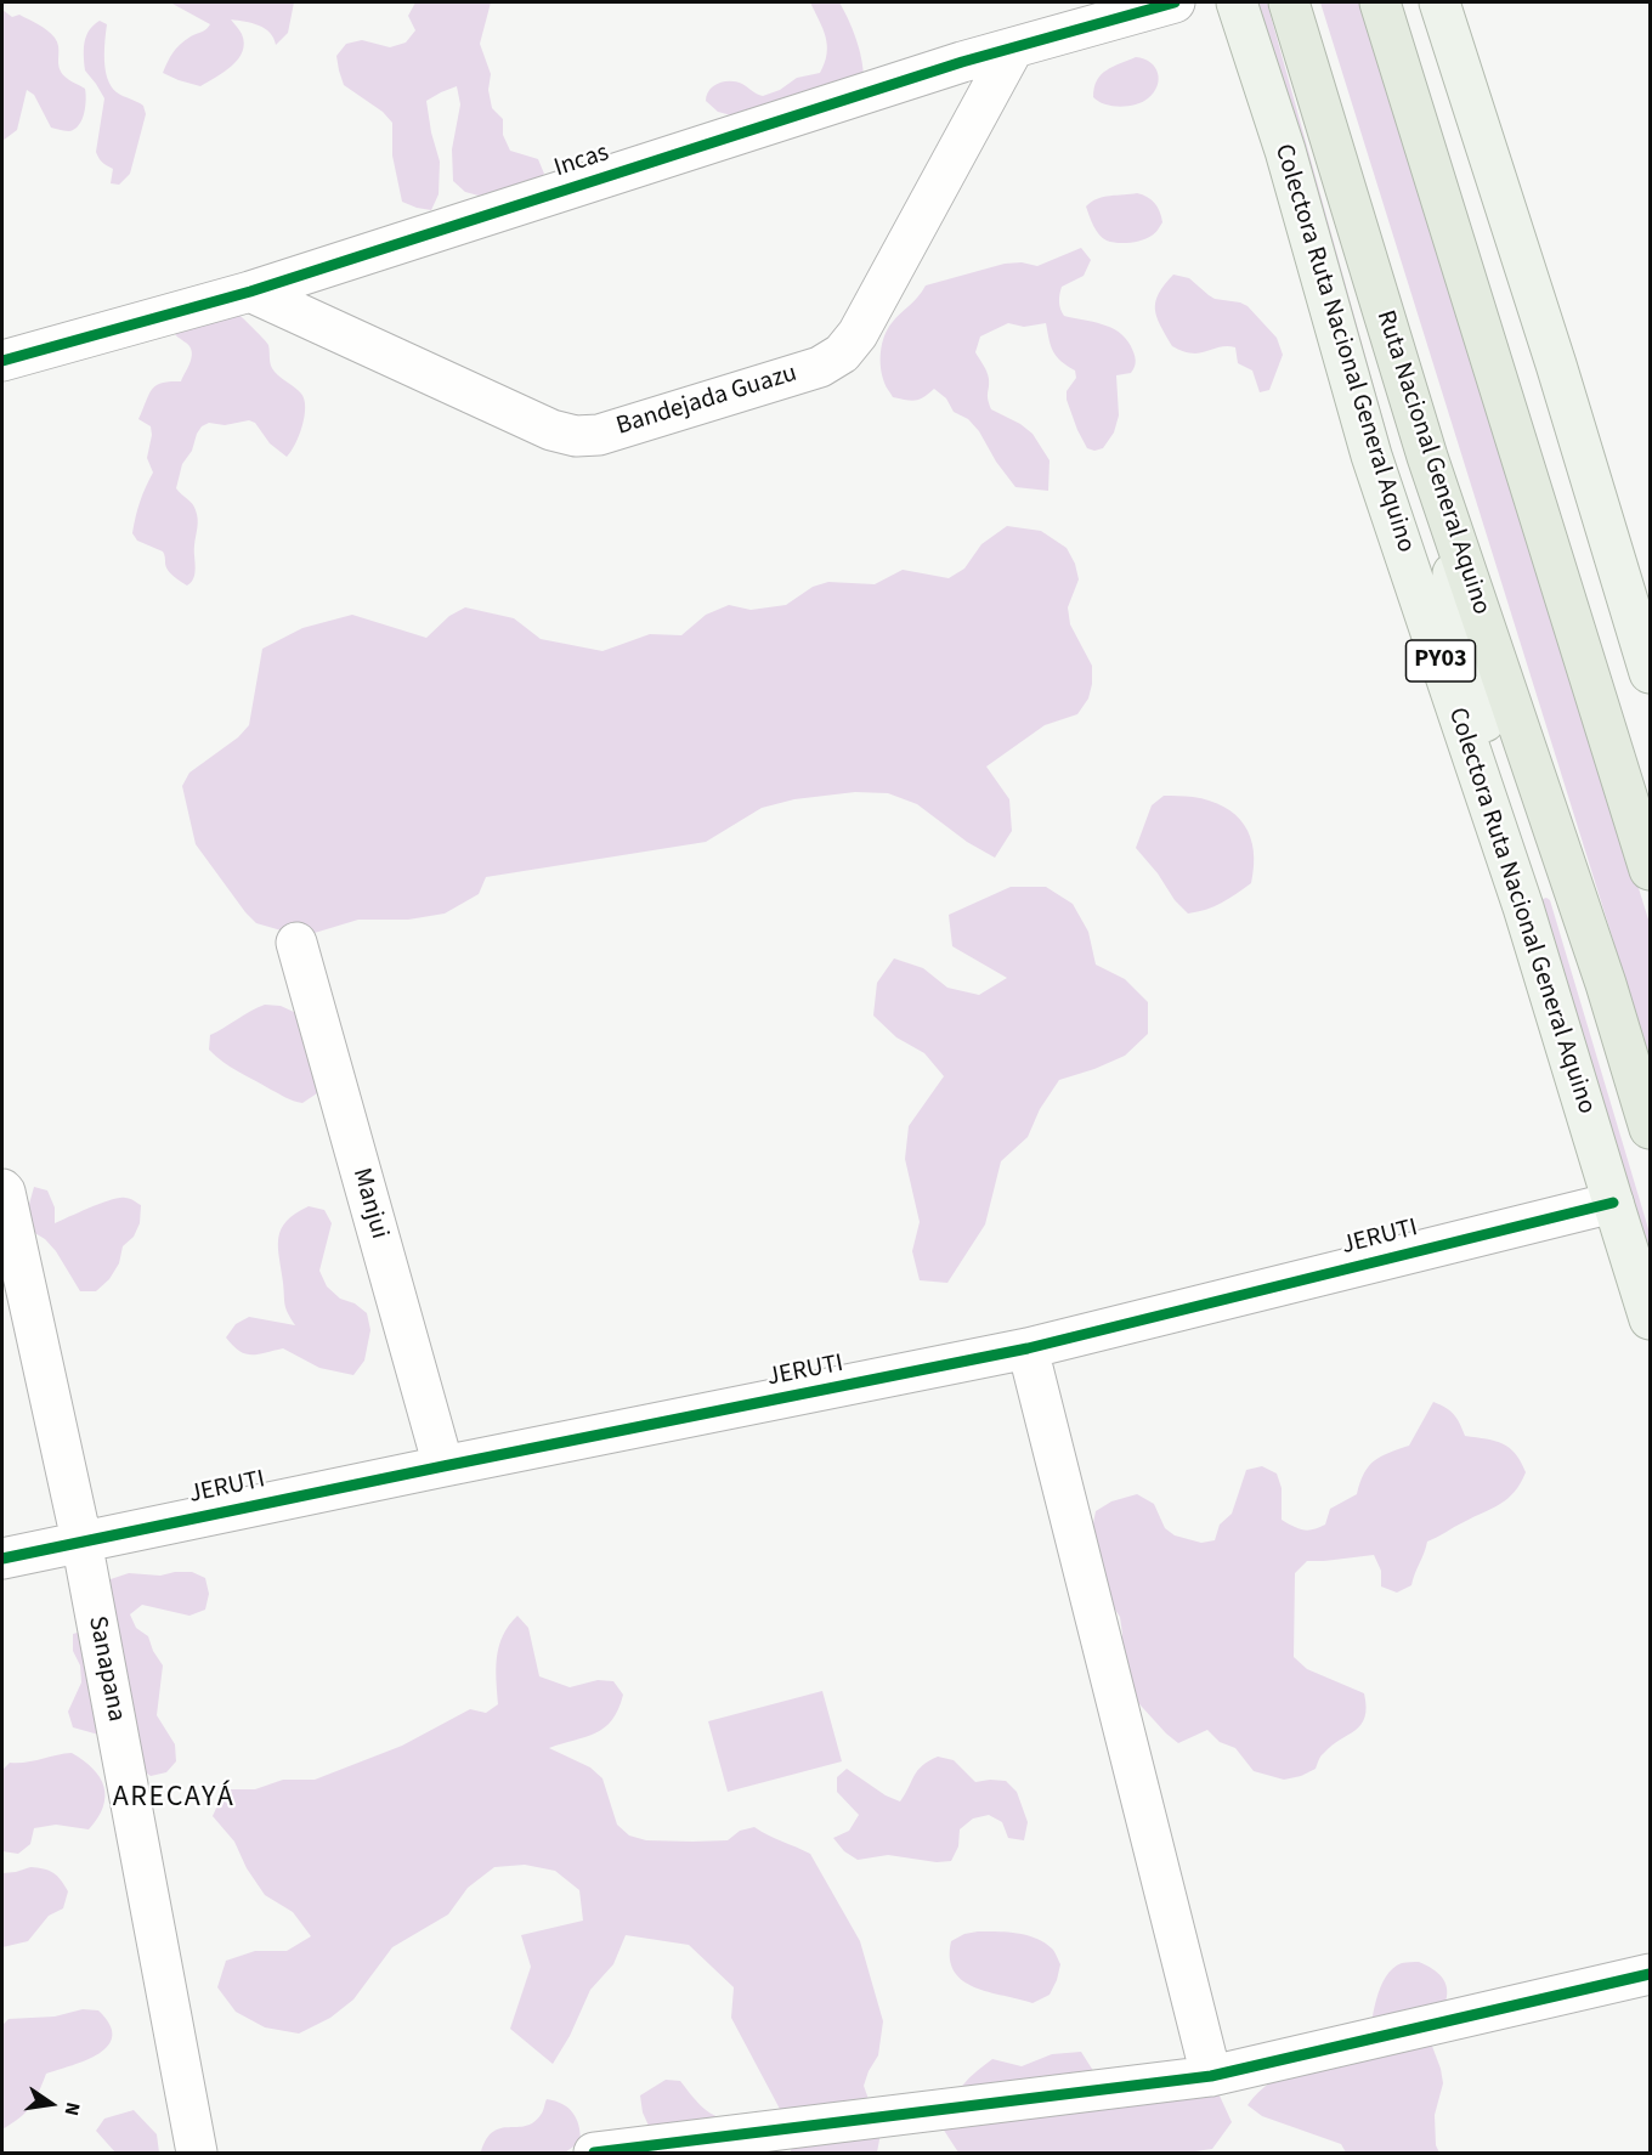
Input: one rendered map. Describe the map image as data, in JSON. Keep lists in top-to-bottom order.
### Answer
{
  "streets": {
    "highway": ["Ruta Nacional General Aquino", "PY03"],
    "main road": ["Colectora Ruta Nacional General Aquino"],
    "street": [
      "Incas",
      "Bandejada Guazu",
      "Manjui",
      "JERUTI",
      "Sanapana"
    ]
  },
  "crossings": [
    ["Incas", "Bandejada Guazu"],
    ["Colectora Ruta Nacional General Aquino", "JERUTI"],
    ["Manjui", "JERUTI"],
    ["JERUTI", "Sanapana"]
  ],
  "districts": ["ARECAYÁ"],
  "north": "right"
}
